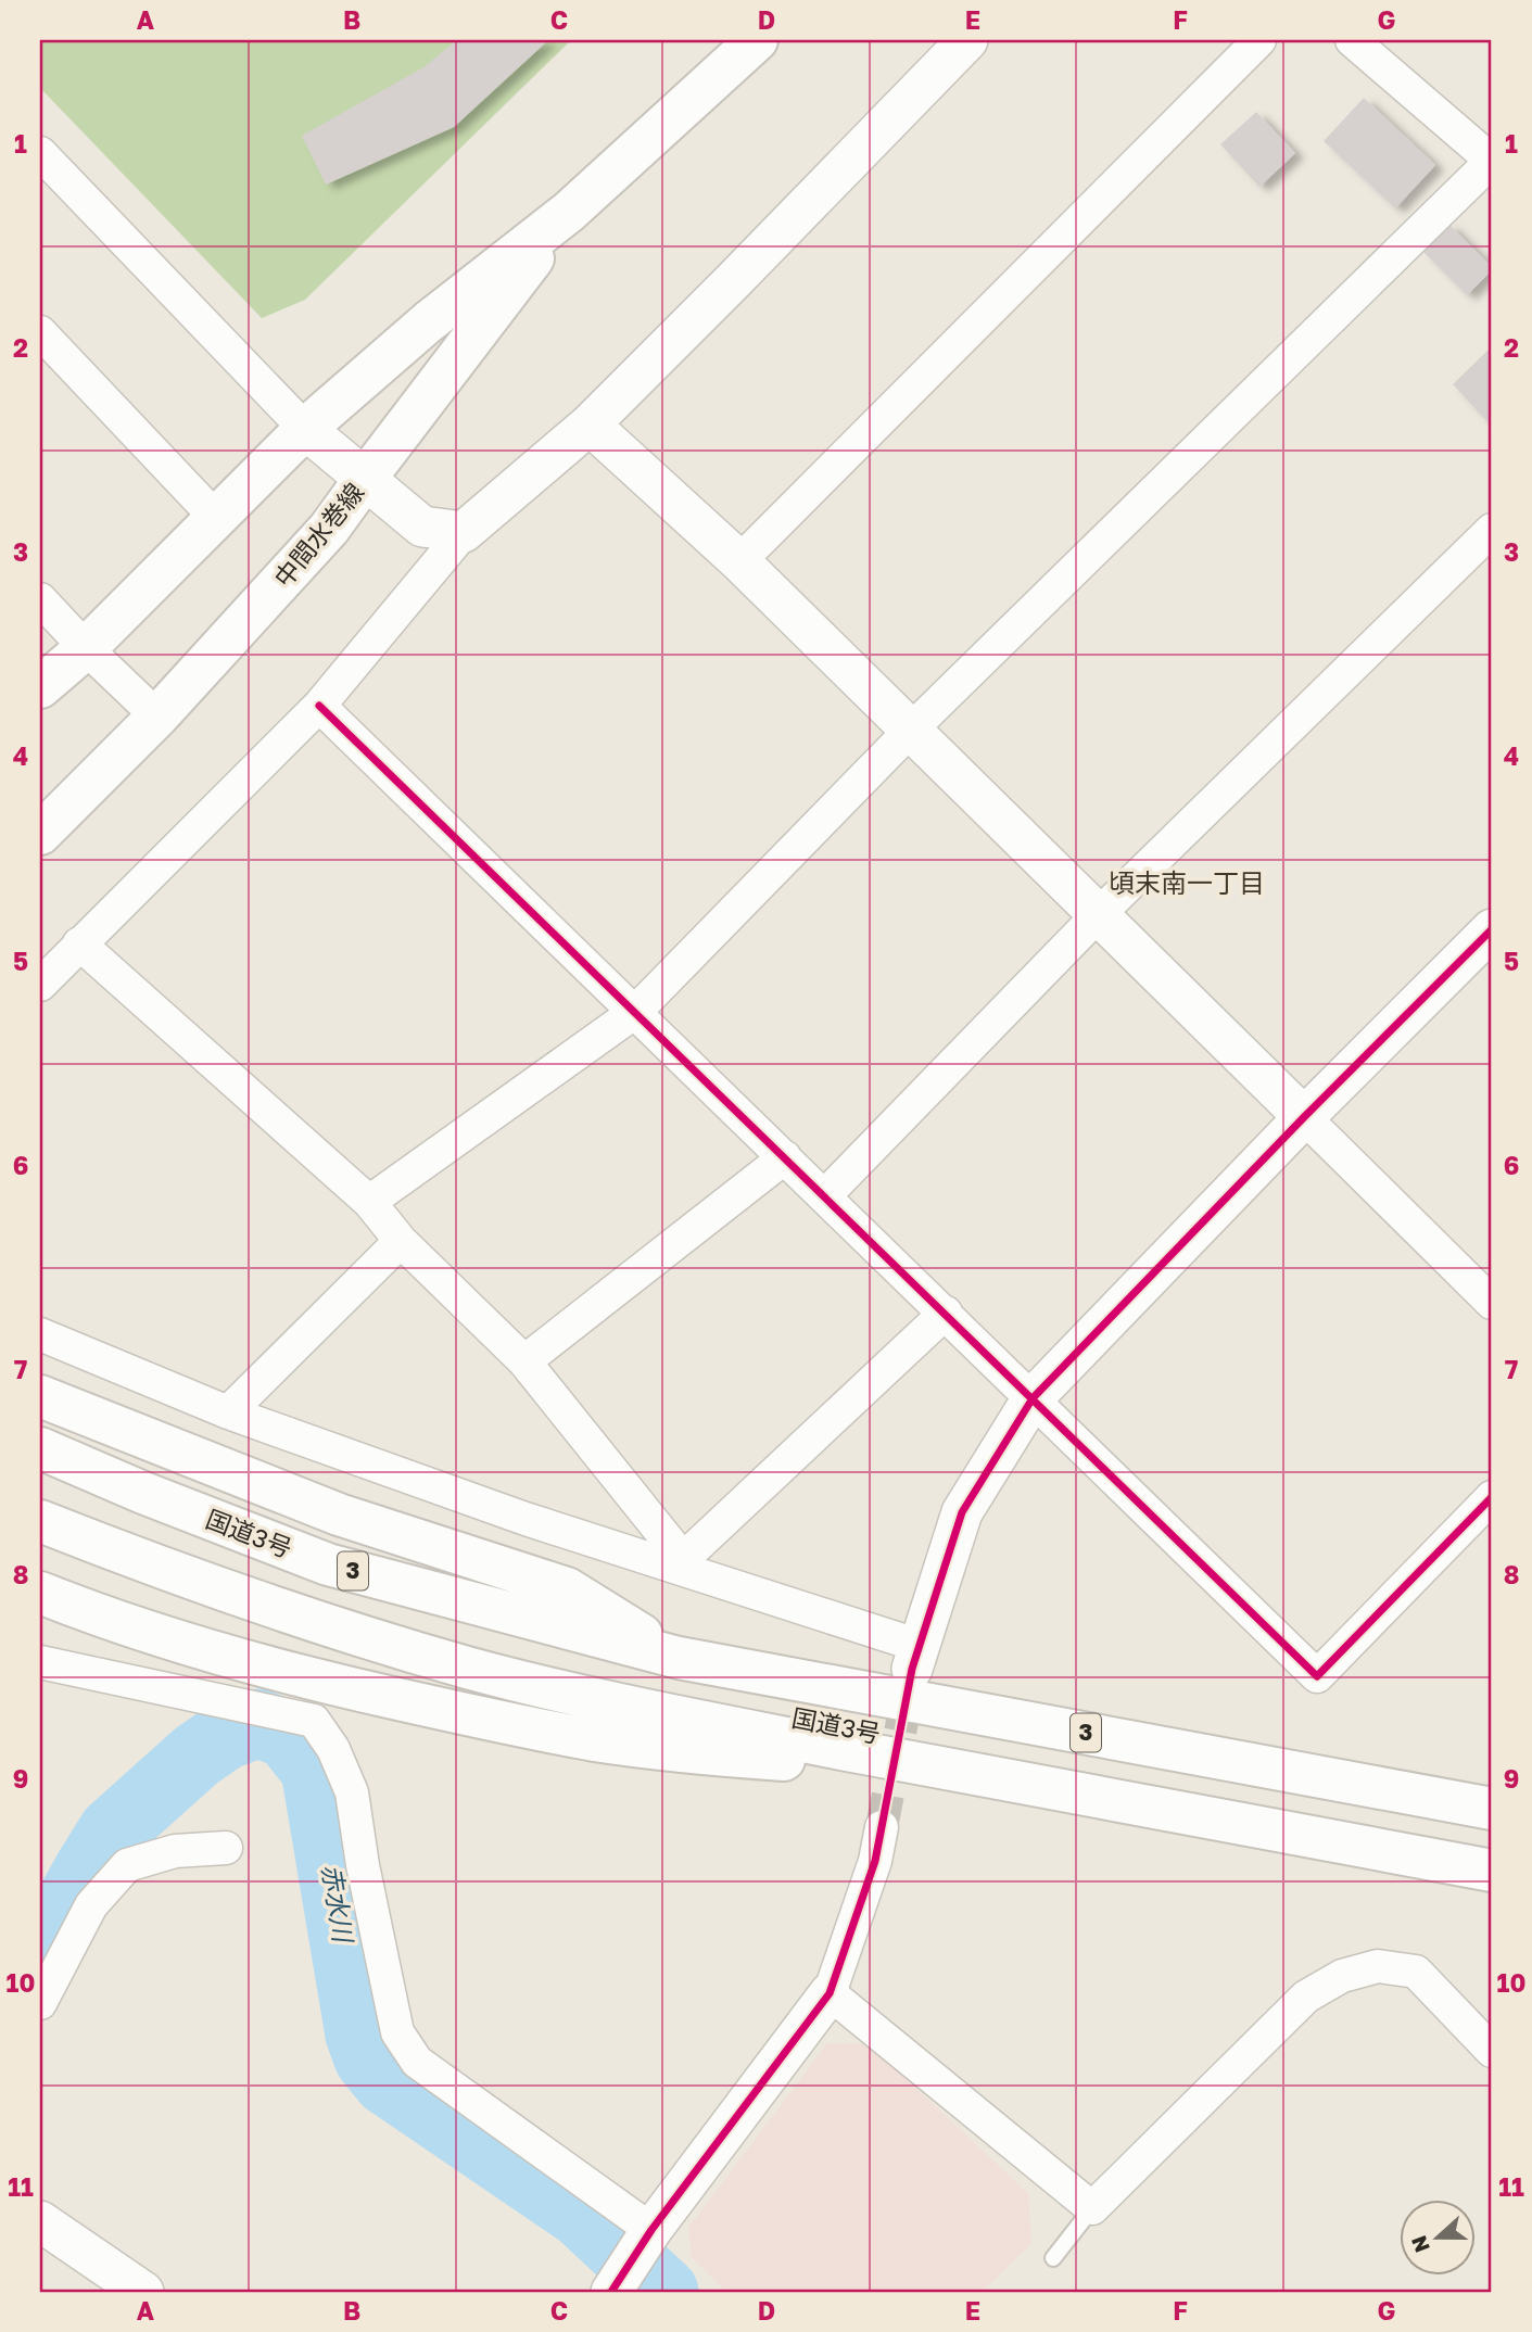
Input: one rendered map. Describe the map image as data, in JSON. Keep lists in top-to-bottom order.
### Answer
{
  "streets": {
    "main road": ["中間水巻線", "国道3号", "3"]
  },
  "districts": ["頃末南一丁目"],
  "water": ["赤水川"],
  "north": "left",
  "grid": {
    "columns": [
      "A",
      "B",
      "C",
      "D",
      "E",
      "F",
      "G"
    ],
    "rows": [
      "1",
      "2",
      "3",
      "4",
      "5",
      "6",
      "7",
      "8",
      "9",
      "10",
      "11"
    ]
  }
}
